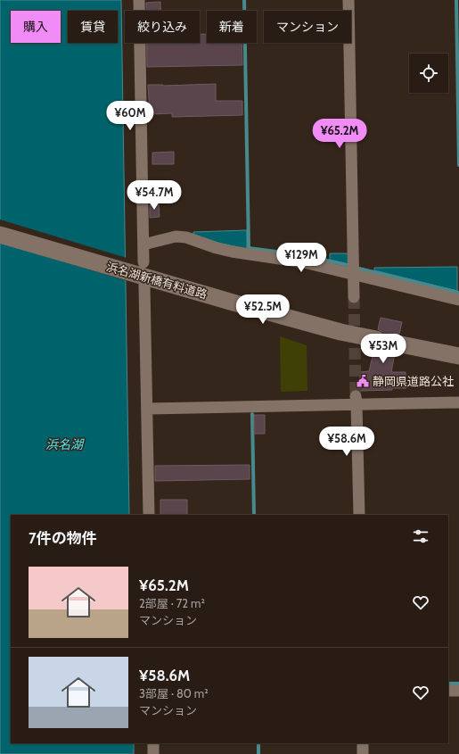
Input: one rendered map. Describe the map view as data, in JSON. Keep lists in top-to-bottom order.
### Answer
{
  "streets": {
    "main road": ["浜名湖新橋有料道路"]
  },
  "water": ["浜名湖"],
  "places": {
    "public building": ["静岡県道路公社"]
  },
  "page": {
    "chip": [
      "購入",
      "賃貸",
      "絞り込み",
      "新着",
      "マンション"
    ],
    "price": [
      "¥60M",
      "¥65.2M",
      "¥54.7M",
      "¥129M",
      "¥52.5M",
      "¥53M",
      "¥58.6M"
    ],
    "heading": "7件の物件",
    "list": [
      {
        "name": "¥65.2M",
        "note": "2部屋 · 72 m² · マンション"
      },
      {
        "name": "¥58.6M",
        "note": "3部屋 · 80 m² · マンション"
      }
    ]
  }
}
